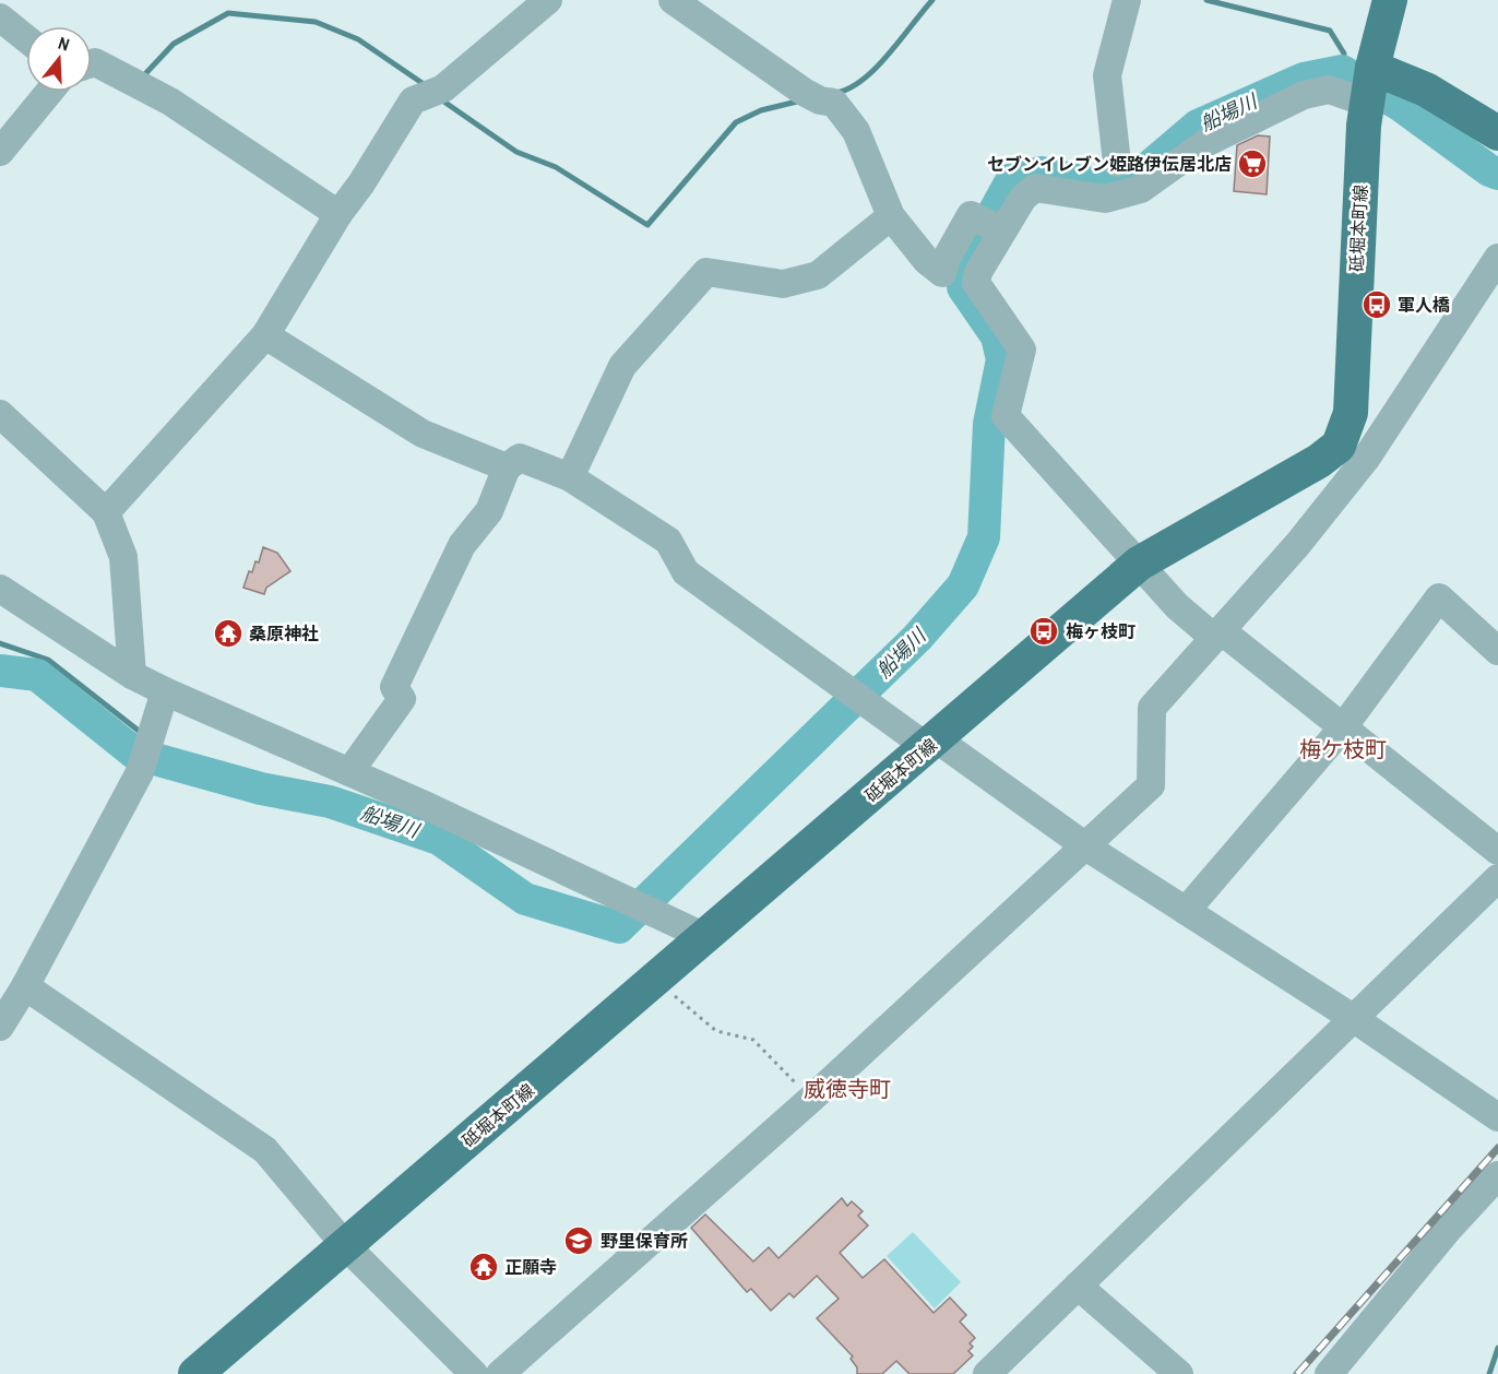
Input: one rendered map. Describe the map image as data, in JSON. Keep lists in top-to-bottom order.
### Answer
{
  "streets": {
    "main road": ["砥堀本町線"]
  },
  "districts": ["梅ケ枝町", "威徳寺町"],
  "water": ["船場川"],
  "places": {
    "supermarket": ["セブンイレブン姫路伊伝居北店"],
    "bus stop": ["軍人橋", "梅ヶ枝町"],
    "temple": ["桑原神社", "正願寺"],
    "school or university": ["野里保育所"]
  },
  "north": "top"
}
